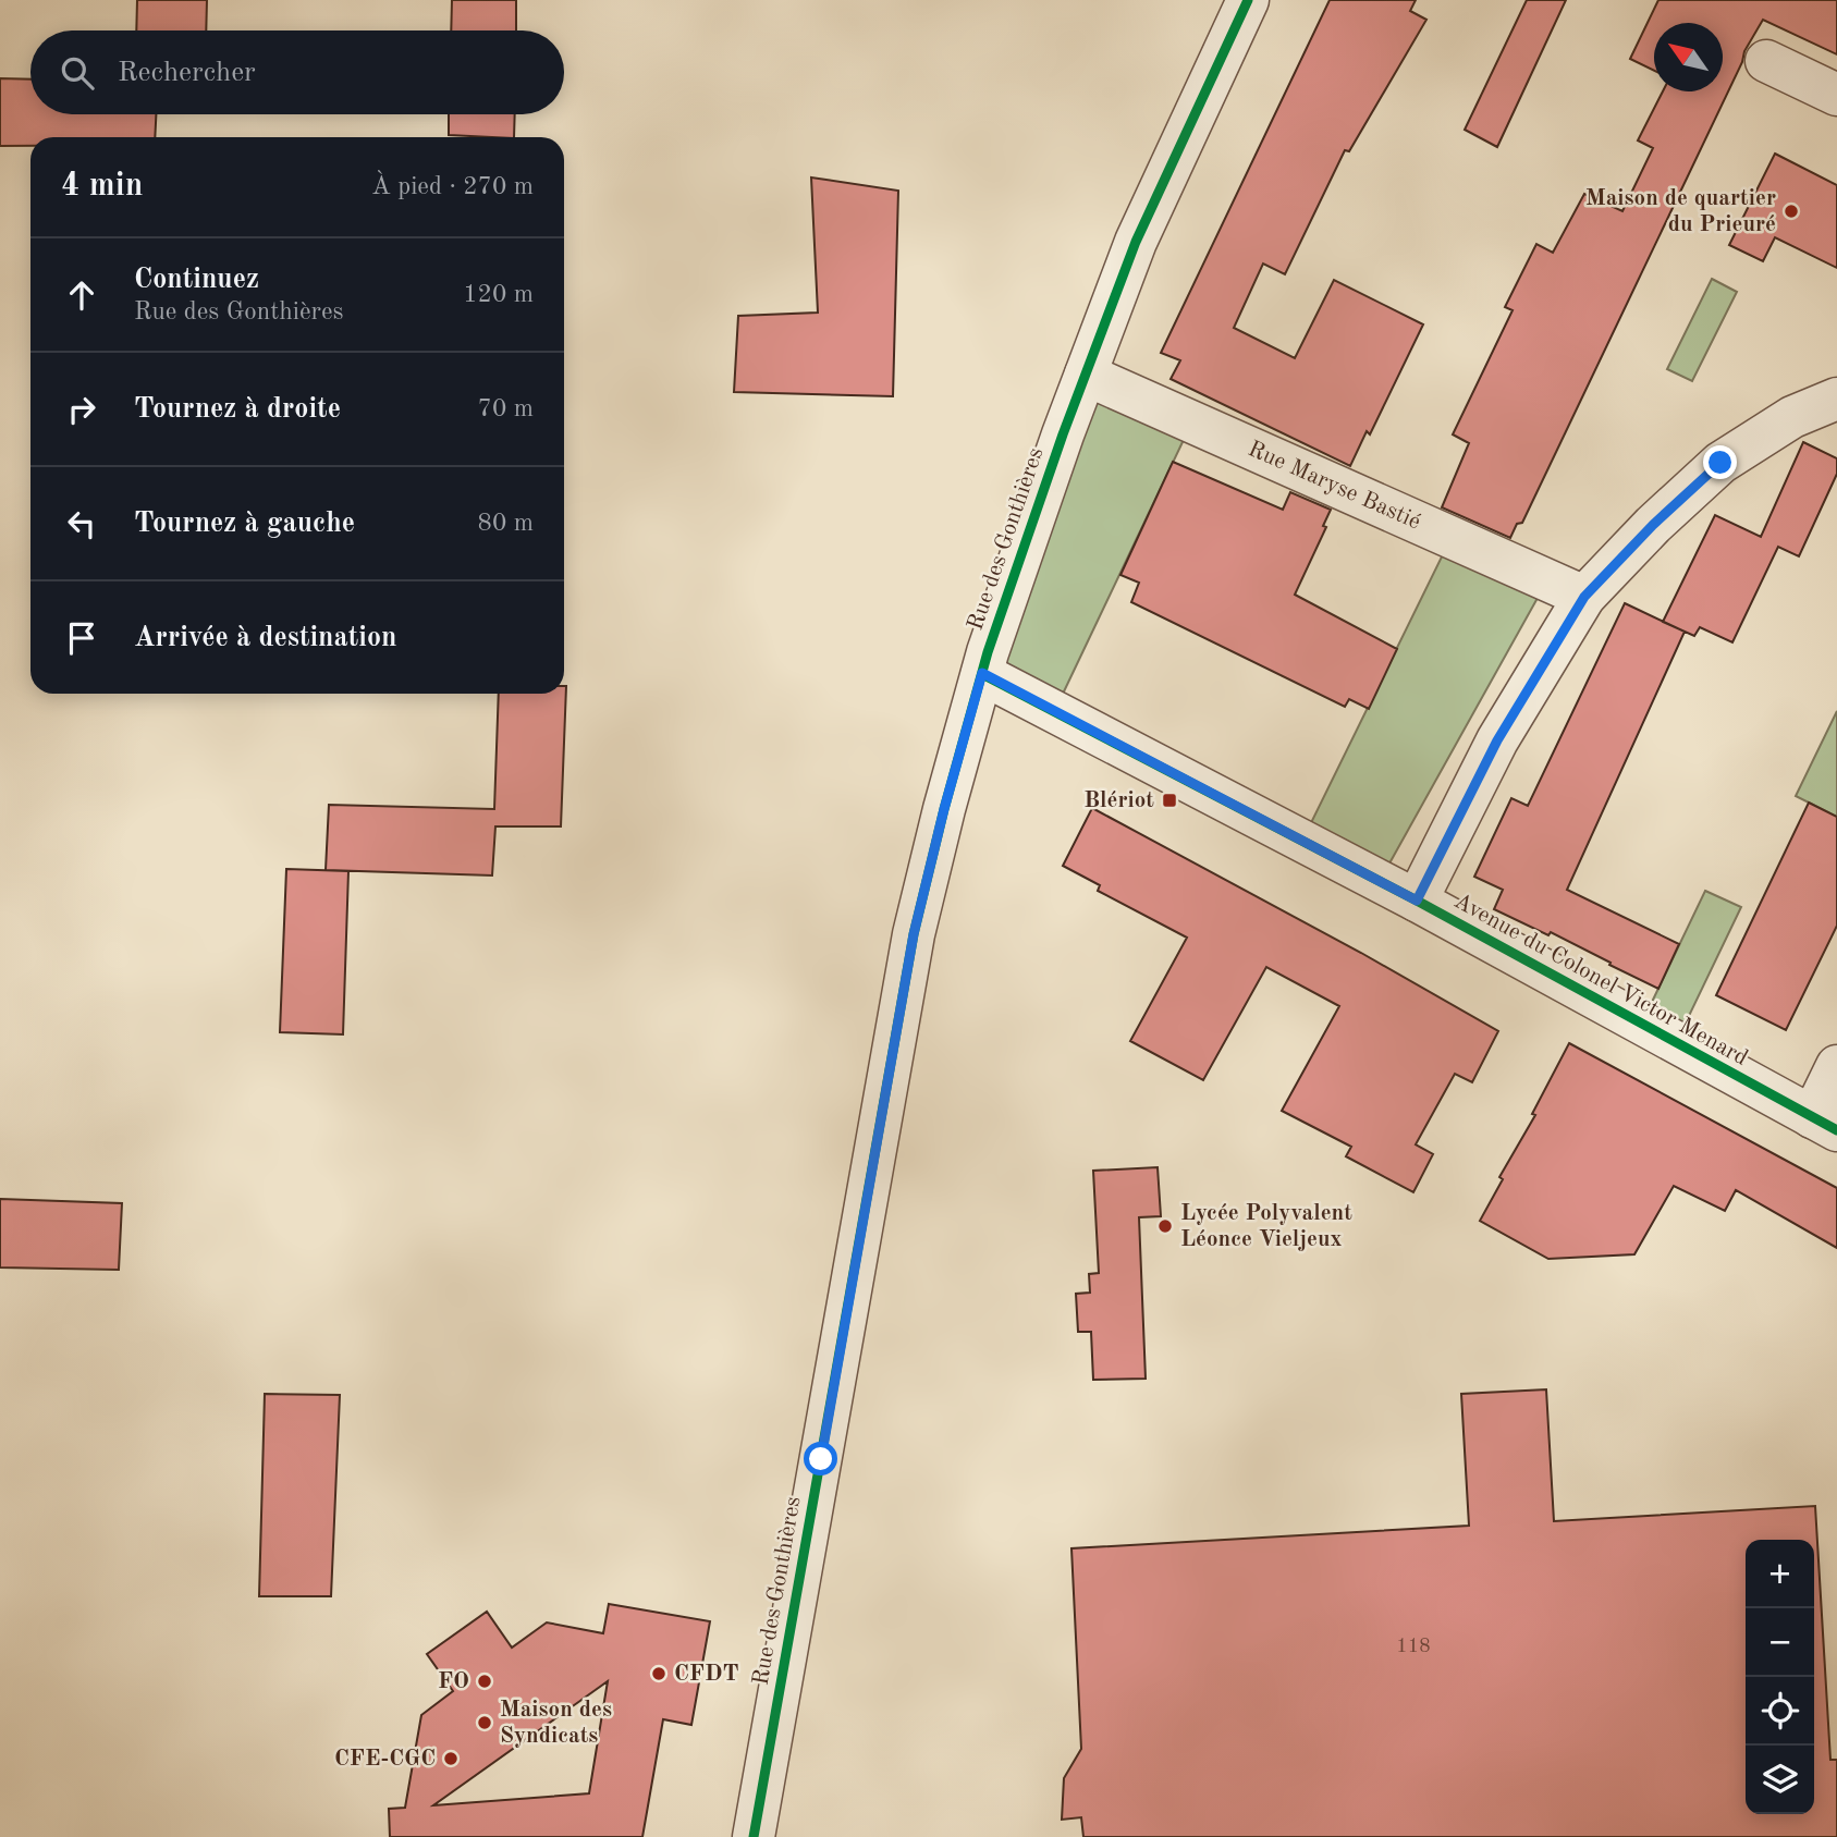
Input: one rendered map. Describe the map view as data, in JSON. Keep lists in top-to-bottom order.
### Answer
{
  "streets": {
    "street": ["Rue Maryse Bastié", "Rue des Gonthières", "Avenue du Colonel Victor Menard"]
  },
  "crossings": [
    ["Rue Maryse Bastié", "Rue des Gonthières"],
    ["Rue des Gonthières", "Avenue du Colonel Victor Menard"]
  ],
  "places": {
    "other": [
      "Maison de quartier du Prieuré",
      "Lycée Polyvalent Léonce Vieljeux",
      "CFDT",
      "FO",
      "Maison des Syndicats",
      "CFE-CGC"
    ],
    "transit": ["Blériot"]
  },
  "house_numbers": ["118"],
  "north": "top left",
  "page": {
    "search": "Rechercher",
    "heading": ["4 min", "À pied · 270 m"],
    "list": [
      ["Continuez", "Rue des Gonthières", "120 m"],
      ["Tournez à droite", "70 m"],
      ["Tournez à gauche", "80 m"],
      "Arrivée à destination"
    ],
    "map_buttons": ["+", "−"]
  }
}
